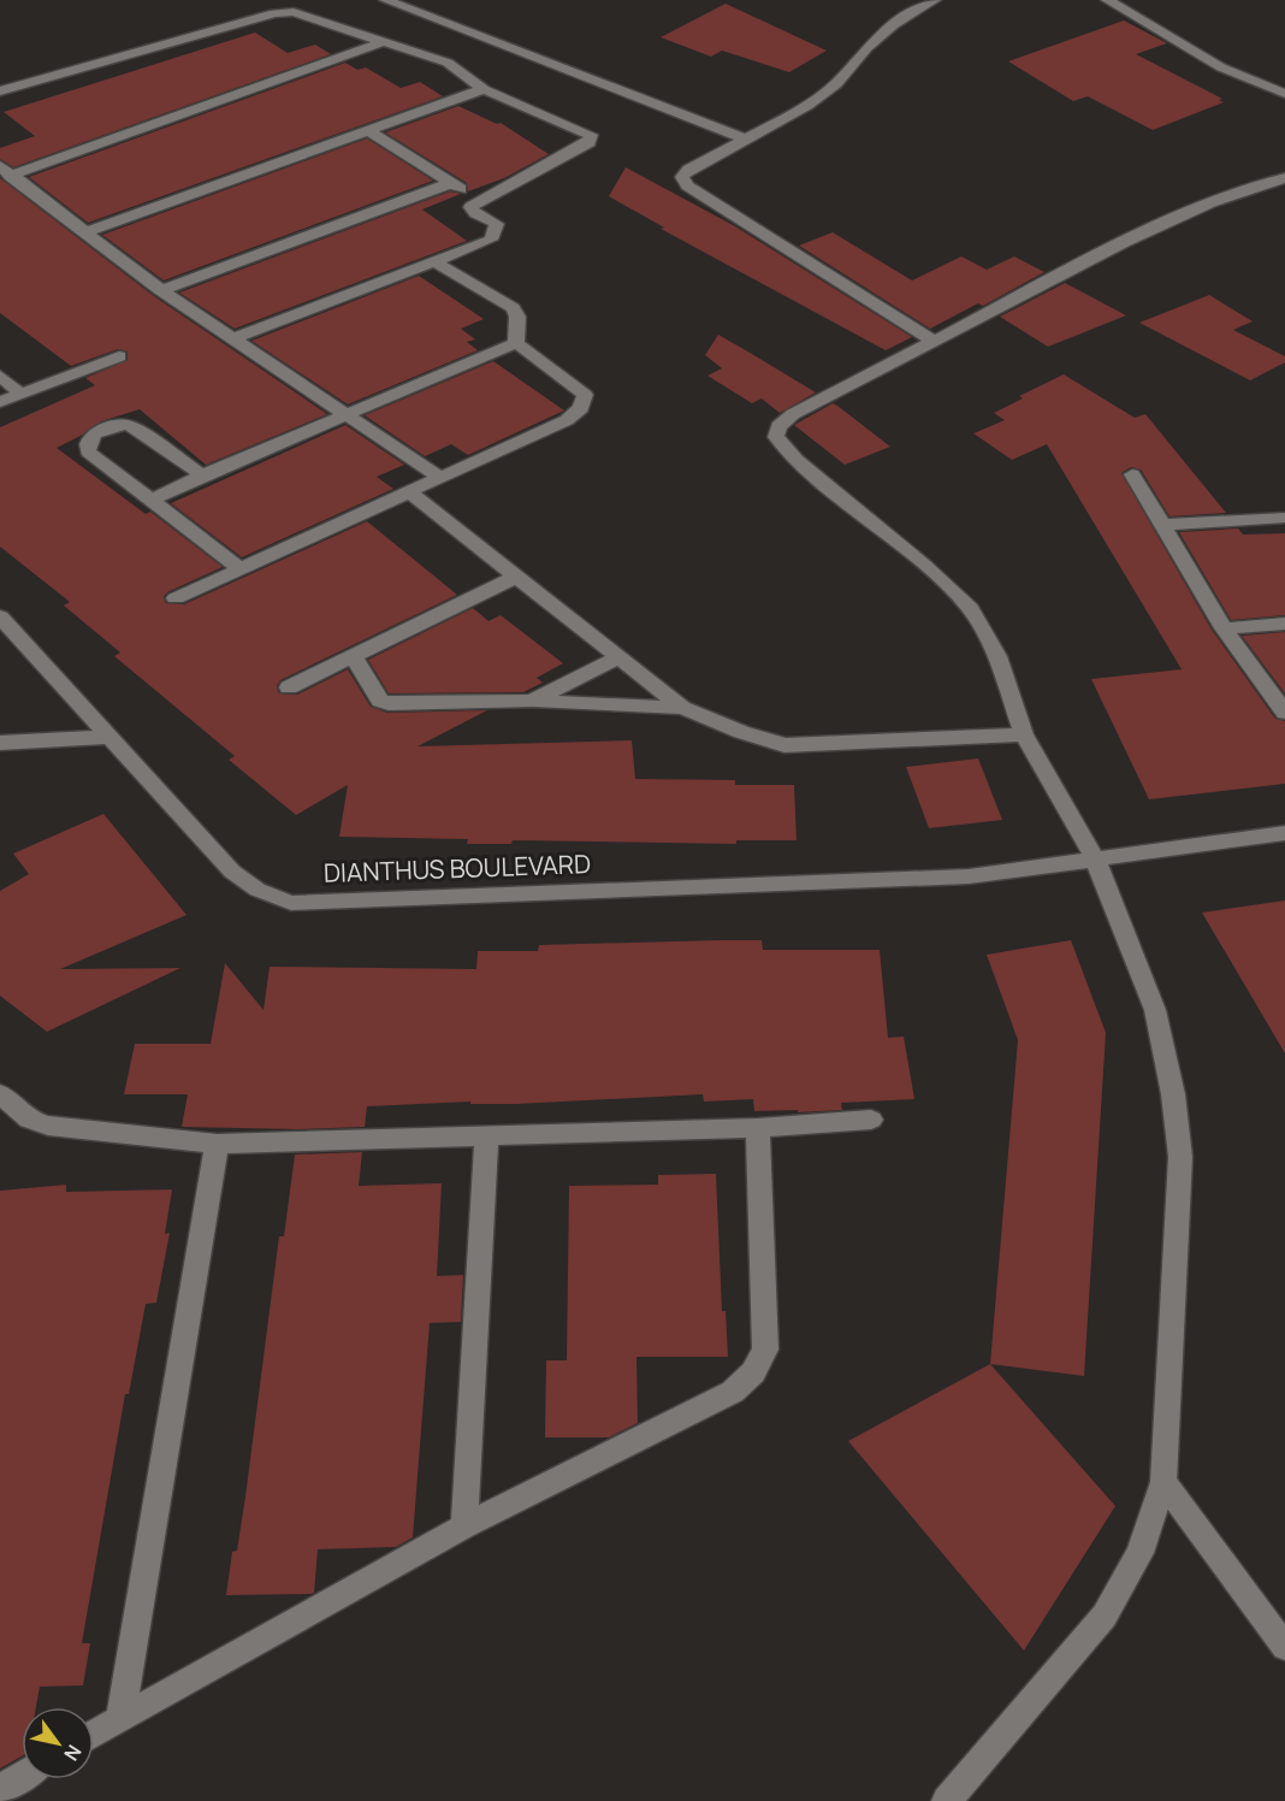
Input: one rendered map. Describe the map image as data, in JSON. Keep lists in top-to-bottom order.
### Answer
{
  "streets": {
    "street": ["DIANTHUS BOULEVARD"]
  },
  "north": "bottom right"
}
